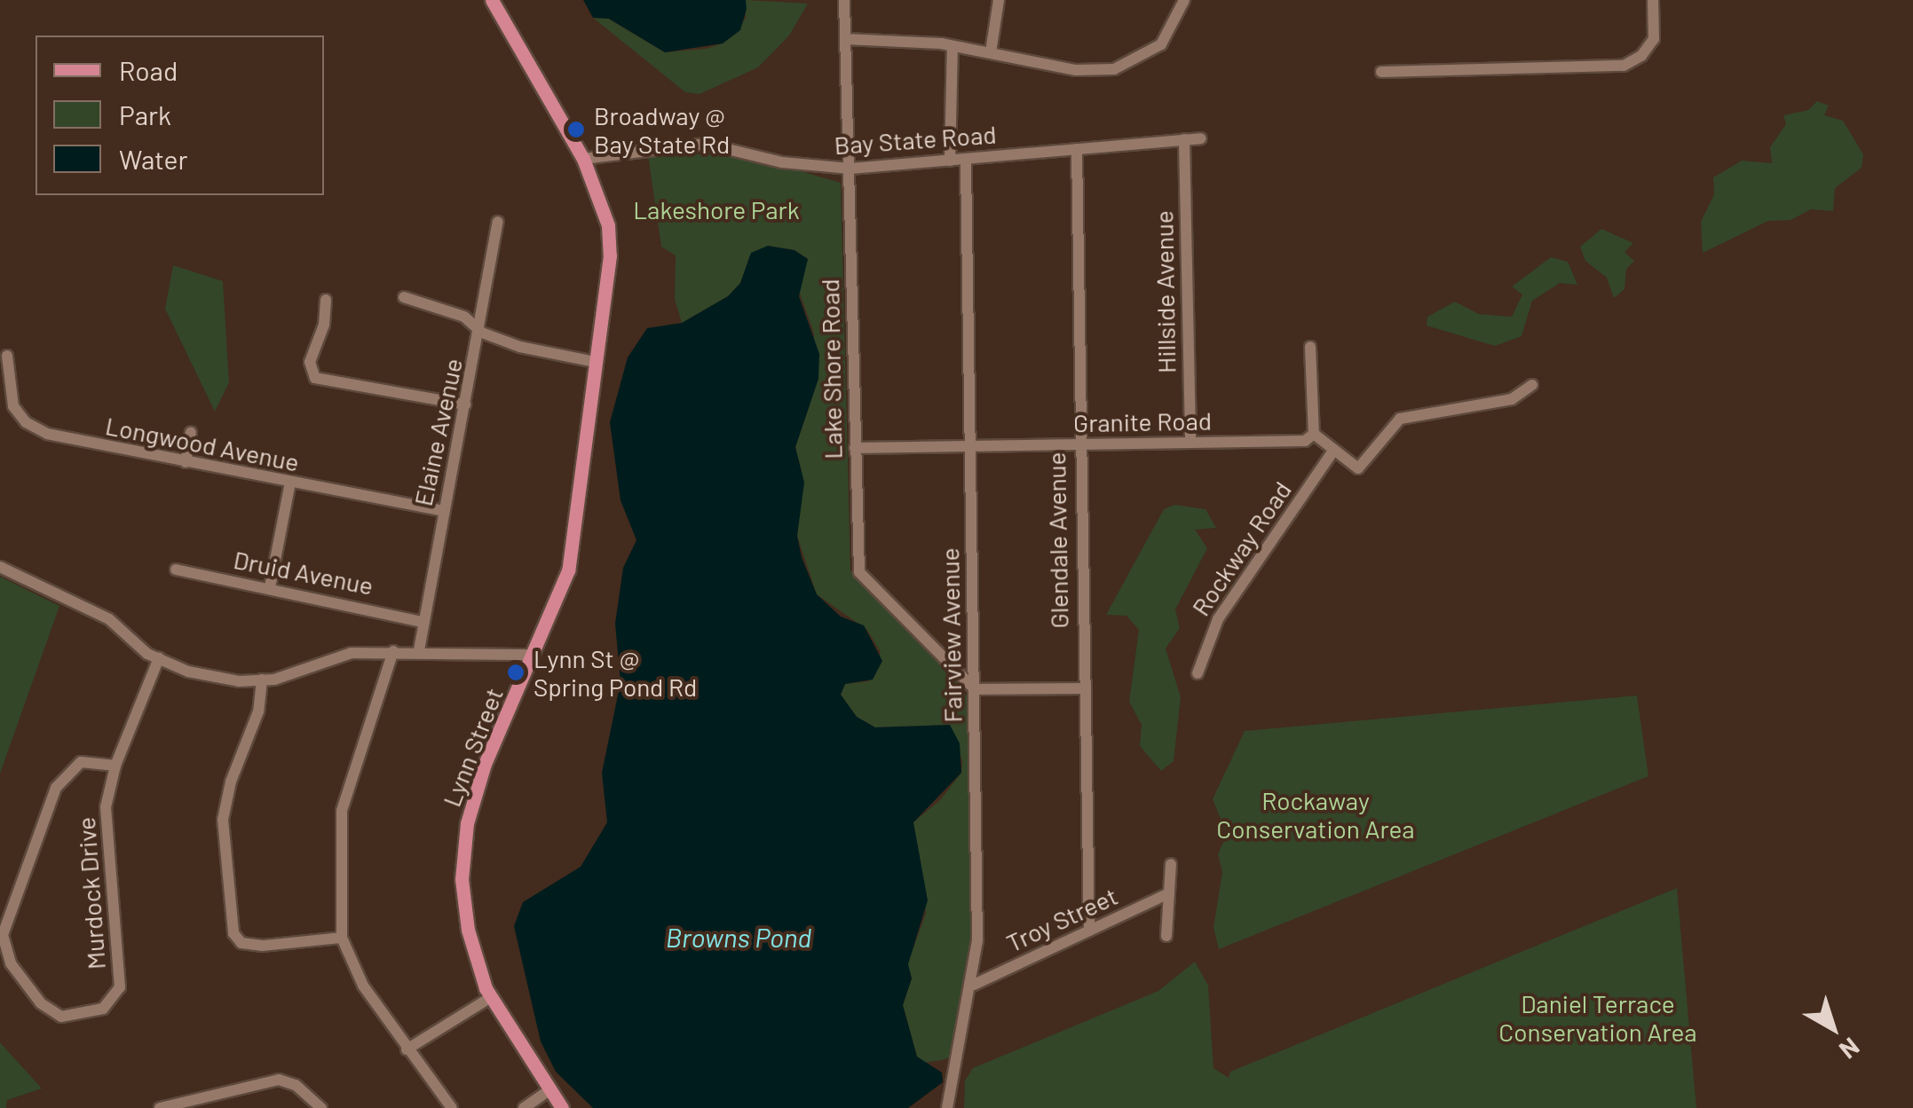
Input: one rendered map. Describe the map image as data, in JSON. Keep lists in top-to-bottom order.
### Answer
{
  "streets": {
    "main road": ["Lynn Street"],
    "street": [
      "Bay State Road",
      "Hillside Avenue",
      "Lake Shore Road",
      "Granite Road",
      "Elaine Avenue",
      "Longwood Avenue",
      "Glendale Avenue",
      "Rockway Road",
      "Druid Avenue",
      "Fairview Avenue",
      "Murdock Drive",
      "Troy Street"
    ]
  },
  "crossings": [
    ["Bay State Road", "Hillside Avenue"],
    ["Bay State Road", "Lake Shore Road"],
    ["Bay State Road", "Glendale Avenue"],
    ["Bay State Road", "Fairview Avenue"],
    ["Bay State Road", "Lynn Street"],
    ["Hillside Avenue", "Granite Road"],
    ["Lake Shore Road", "Granite Road"],
    ["Lake Shore Road", "Fairview Avenue"],
    ["Granite Road", "Glendale Avenue"],
    ["Granite Road", "Fairview Avenue"],
    ["Elaine Avenue", "Longwood Avenue"],
    ["Elaine Avenue", "Druid Avenue"],
    ["Glendale Avenue", "Troy Street"],
    ["Fairview Avenue", "Troy Street"]
  ],
  "water": ["Browns Pond"],
  "parks": ["Lakeshore Park", "Rockaway Conservation Area", "Daniel Terrace Conservation Area"],
  "places": ["Broadway @ Bay State Rd", "Lynn St @ Spring Pond Rd"],
  "legend": ["Road", "Park", "Water"],
  "north": "bottom right"
}
